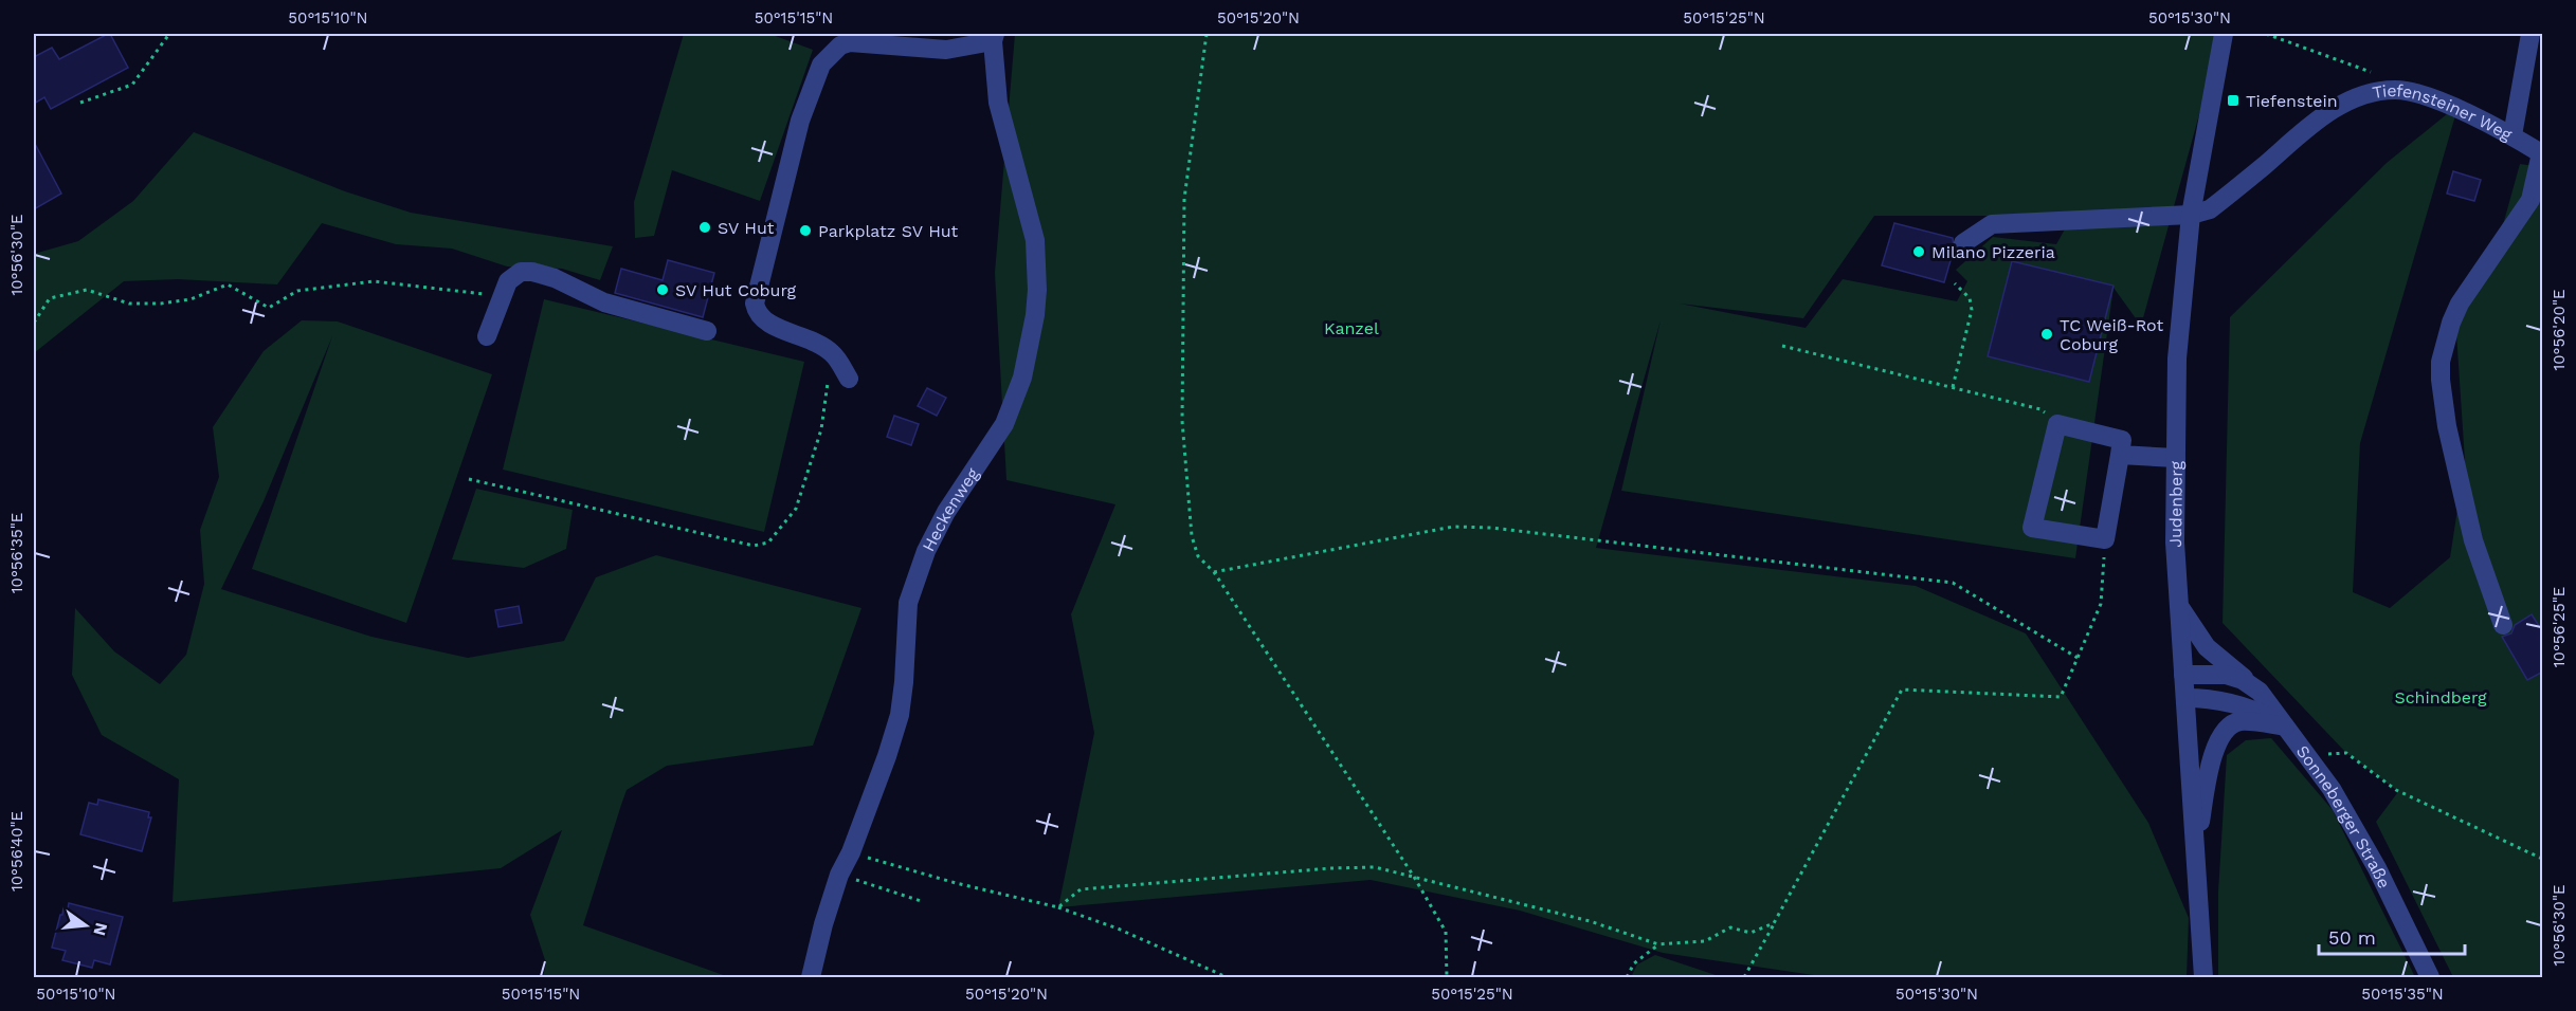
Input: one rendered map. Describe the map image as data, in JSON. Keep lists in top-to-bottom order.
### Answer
{
  "streets": {
    "street": [
      "Tiefensteiner Weg",
      "Judenberg",
      "Heckenweg",
      "Sonneberger Straße"
    ]
  },
  "crossings": [
    ["Tiefensteiner Weg", "Judenberg"],
    ["Judenberg", "Sonneberger Straße"]
  ],
  "parks": ["Kanzel", "Schindberg"],
  "places": {
    "transit": ["Tiefenstein"],
    "other": [
      "SV Hut",
      "Parkplatz SV Hut",
      "Milano Pizzeria",
      "SV Hut Coburg",
      "TC Weiß-Rot Coburg"
    ]
  },
  "scale_bar": "50 m",
  "north": "right",
  "coordinates": [
    "50°15'10\"N",
    "50°15'15\"N",
    "50°15'20\"N",
    "50°15'25\"N",
    "50°15'30\"N",
    "10°56'30\"E",
    "10°56'20\"E",
    "10°56'35\"E",
    "10°56'25\"E",
    "10°56'40\"E",
    "50°15'35\"N"
  ]
}
